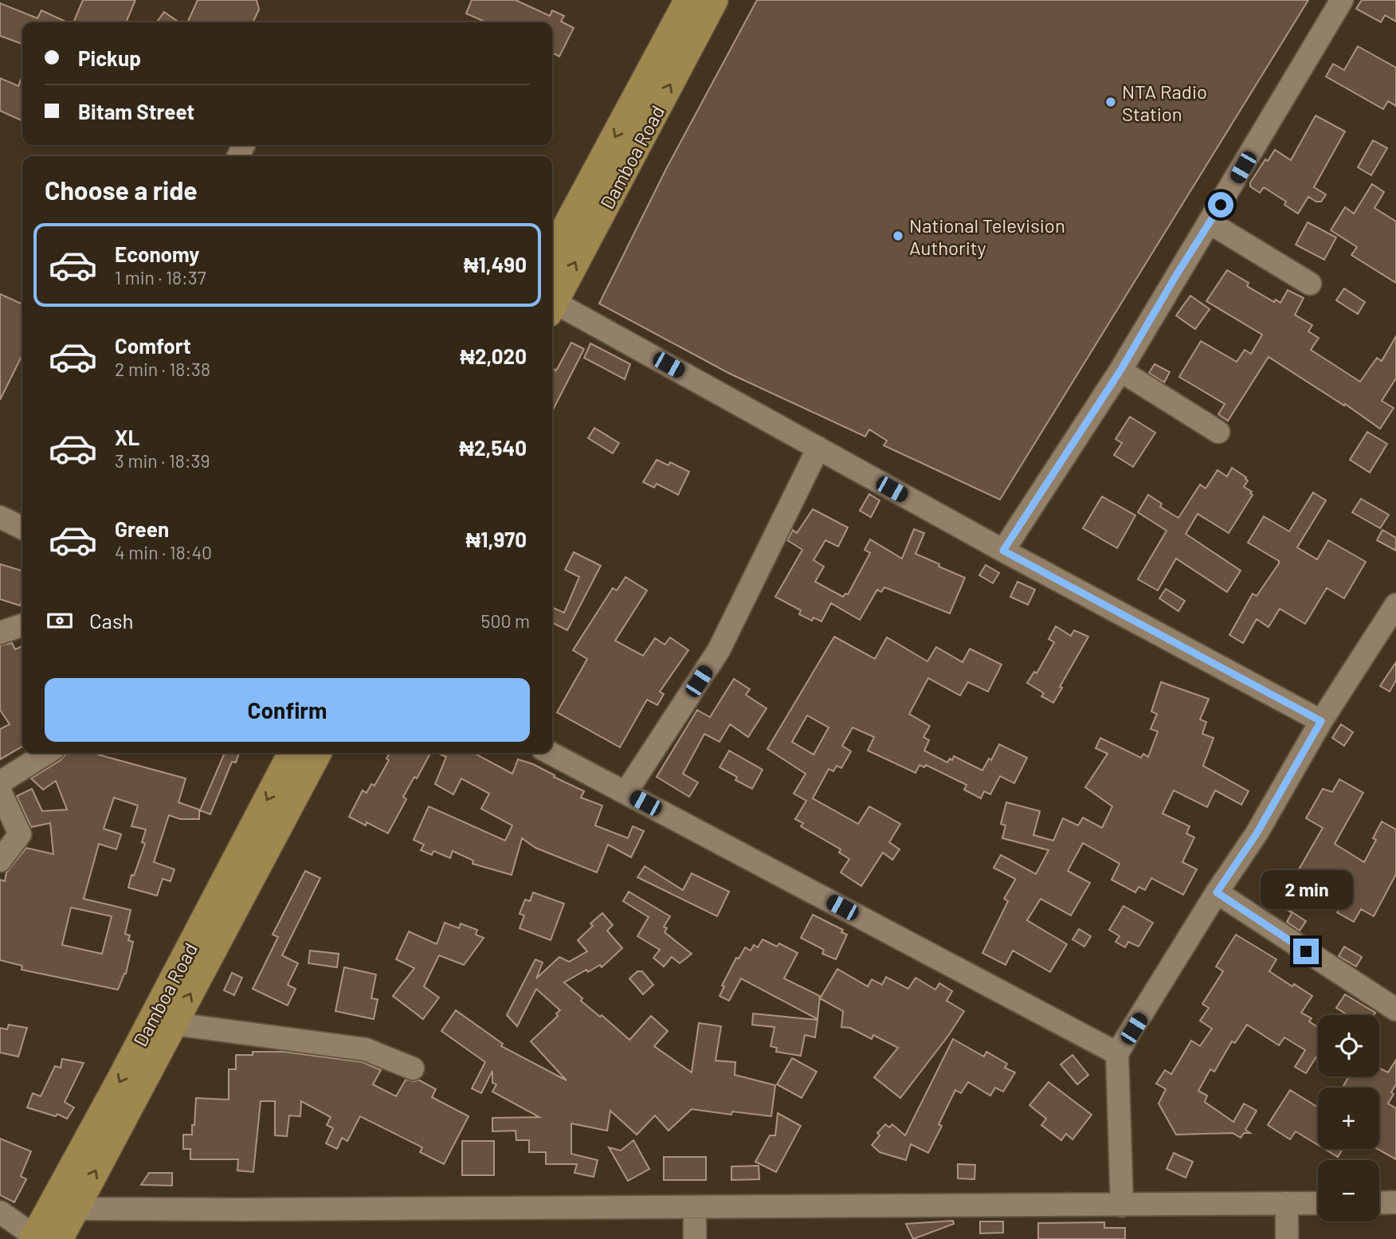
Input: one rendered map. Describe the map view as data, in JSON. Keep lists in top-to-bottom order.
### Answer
{
  "streets": {
    "main road": ["Damboa Road"]
  },
  "places": ["NTA Radio Station", "National Television Authority"],
  "page": {
    "banner": ["Pickup", "Bitam Street"],
    "heading": "Choose a ride",
    "list": [
      {
        "name": "Economy",
        "note": "1 min · 18:37",
        "value": "₦1,490"
      },
      {
        "name": "Comfort",
        "note": "2 min · 18:38",
        "value": "₦2,020"
      },
      {
        "name": "XL",
        "note": "3 min · 18:39",
        "value": "₦2,540"
      },
      {
        "name": "Green",
        "note": "4 min · 18:40",
        "value": "₦1,970"
      }
    ],
    "pay": ["Cash", "500 m"],
    "buttons": "Confirm",
    "bubble": "2 min",
    "map_buttons": ["+", "−"]
  }
}
